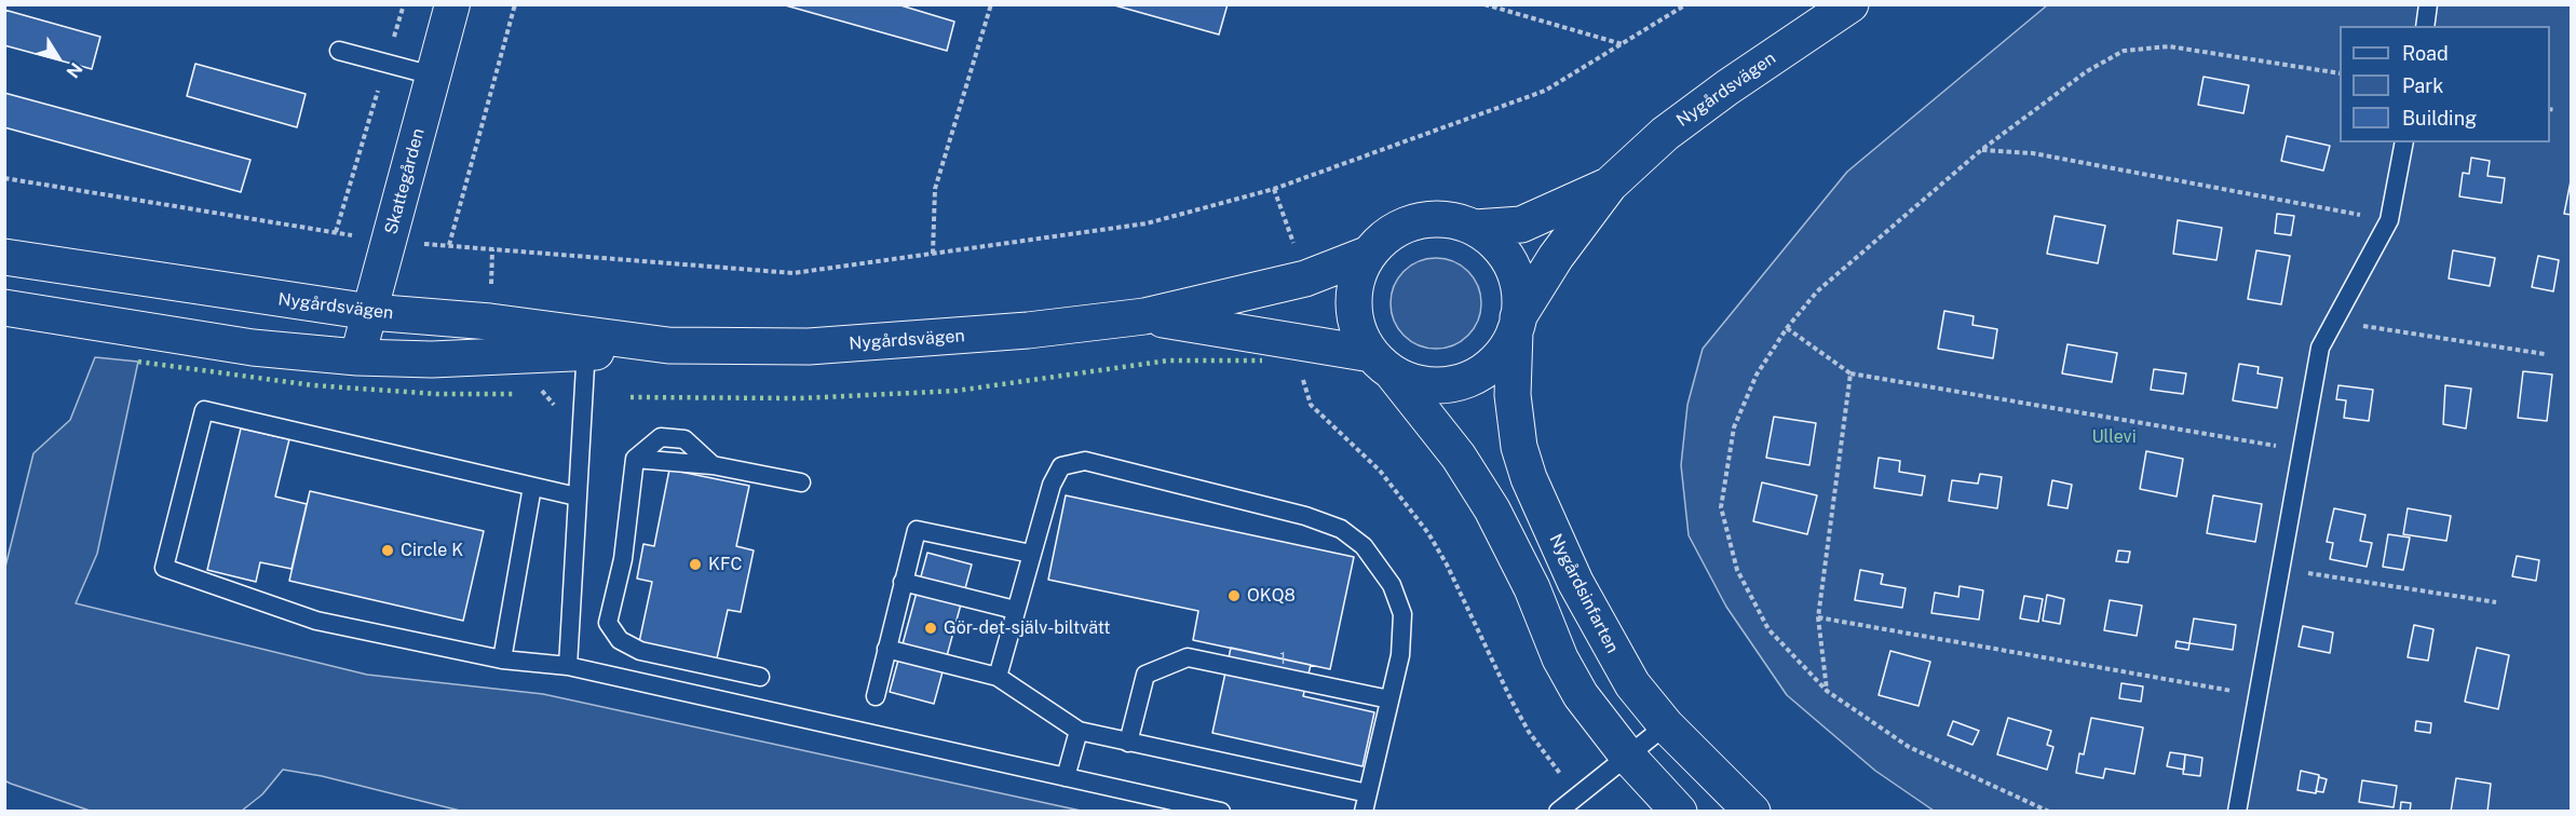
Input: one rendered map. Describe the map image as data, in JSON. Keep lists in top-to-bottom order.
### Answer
{
  "streets": {
    "street": ["Nygårdsvägen", "Skattegården", "Nygårdsinfarten"]
  },
  "crossings": [
    ["Nygårdsvägen", "Skattegården"],
    ["Nygårdsvägen", "Nygårdsinfarten"]
  ],
  "parks": ["Ullevi"],
  "places": [
    "Circle K",
    "KFC",
    "OKQ8",
    "Gör-det-själv-biltvätt"
  ],
  "house_numbers": ["1"],
  "legend": ["Road", "Park", "Building"],
  "north": "bottom right"
}
